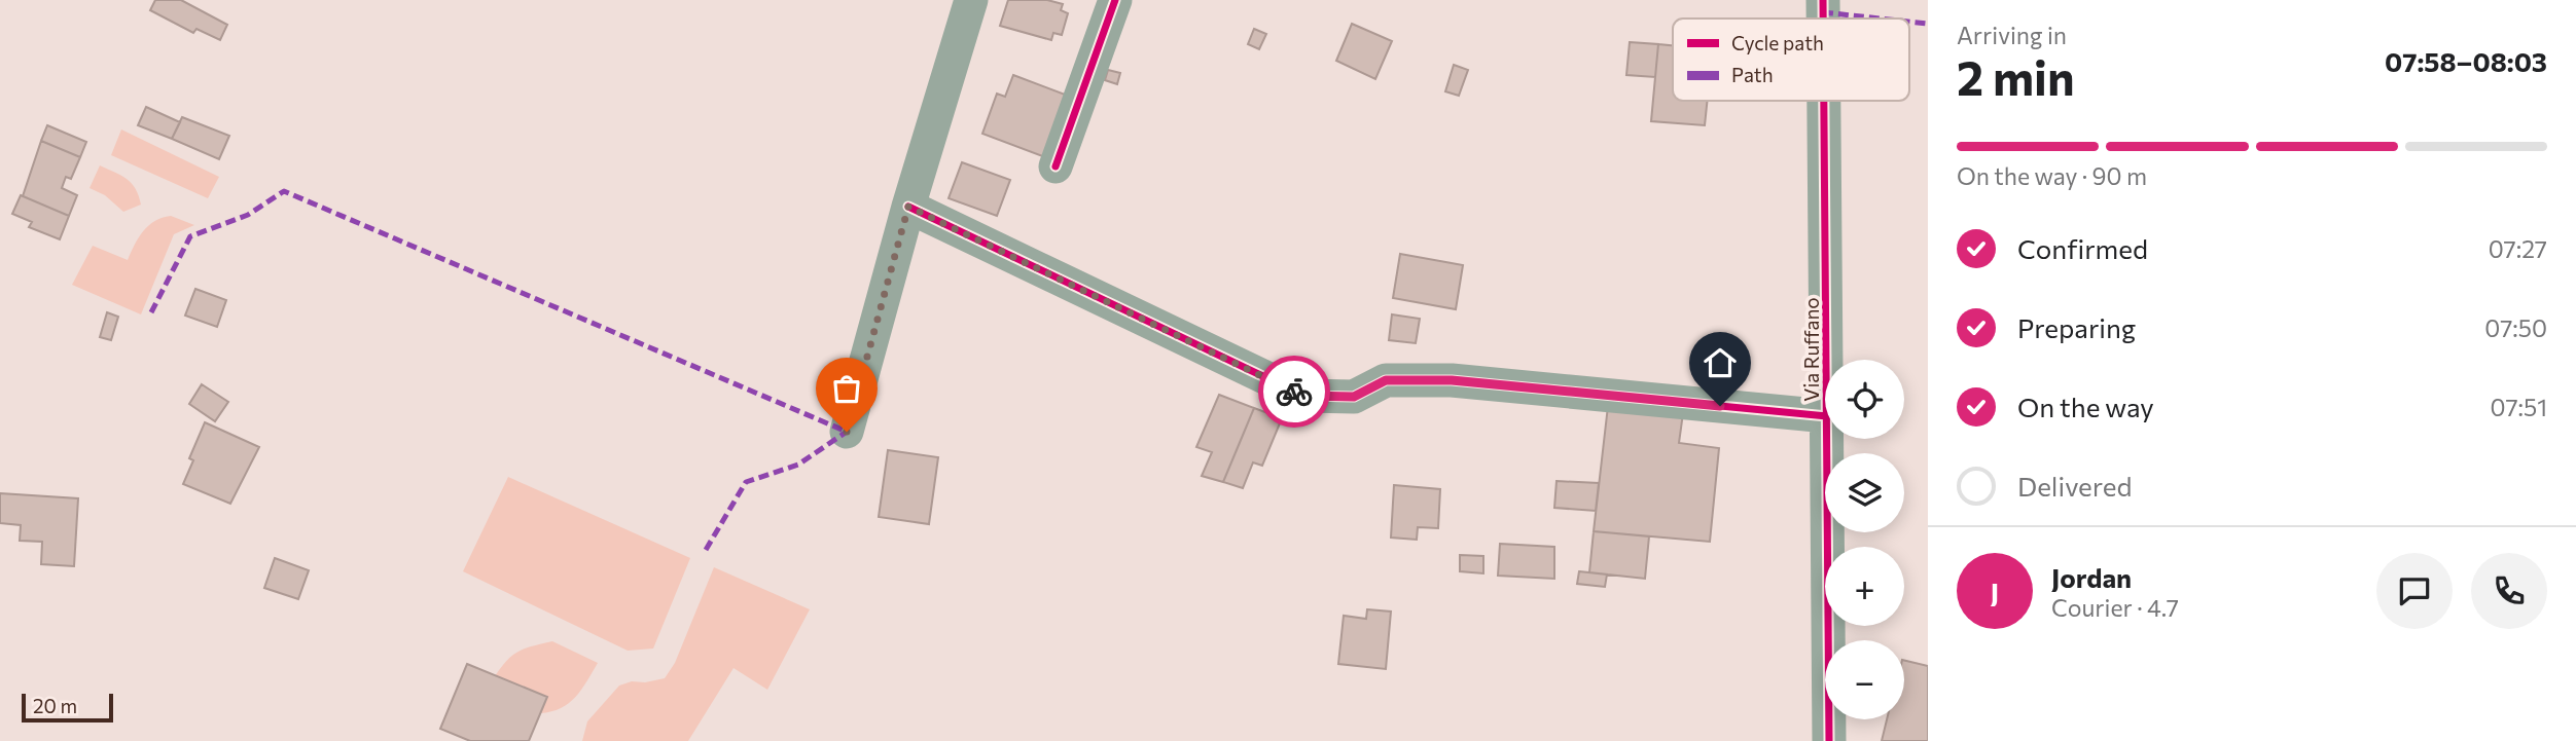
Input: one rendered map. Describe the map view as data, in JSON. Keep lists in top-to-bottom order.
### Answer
{
  "streets": {
    "street": ["Via Ruffano"]
  },
  "legend": ["Cycle path", "Path"],
  "scale_bar": "20 m",
  "page": {
    "heading": ["2 min", "Arriving in", "07:58–08:03"],
    "panel": ["Jordan", "Courier · 4.7"],
    "bar": "On the way · 90 m",
    "list": [
      ["Confirmed", "07:27"],
      ["Preparing", "07:50"],
      ["On the way", "07:51"],
      "Delivered"
    ],
    "map_buttons": ["+", "−"],
    "round": "J",
    "scale": "20 m"
  }
}
